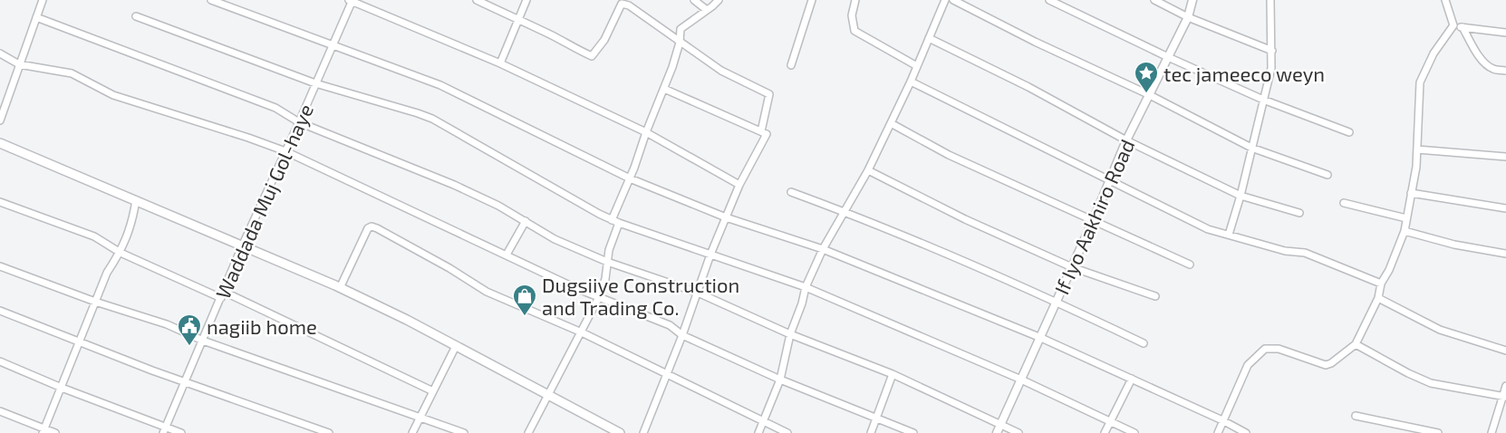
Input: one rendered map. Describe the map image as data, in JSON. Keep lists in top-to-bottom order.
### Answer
{
  "streets": {
    "street": ["Waddada Muj Gol-haye", "If Iyo Aakhiro Road"]
  },
  "places": {
    "place": ["tec jameeco weyn"],
    "shop": ["Dugsiiye Construction and Trading Co."],
    "public building": ["nagiib home"]
  }
}
